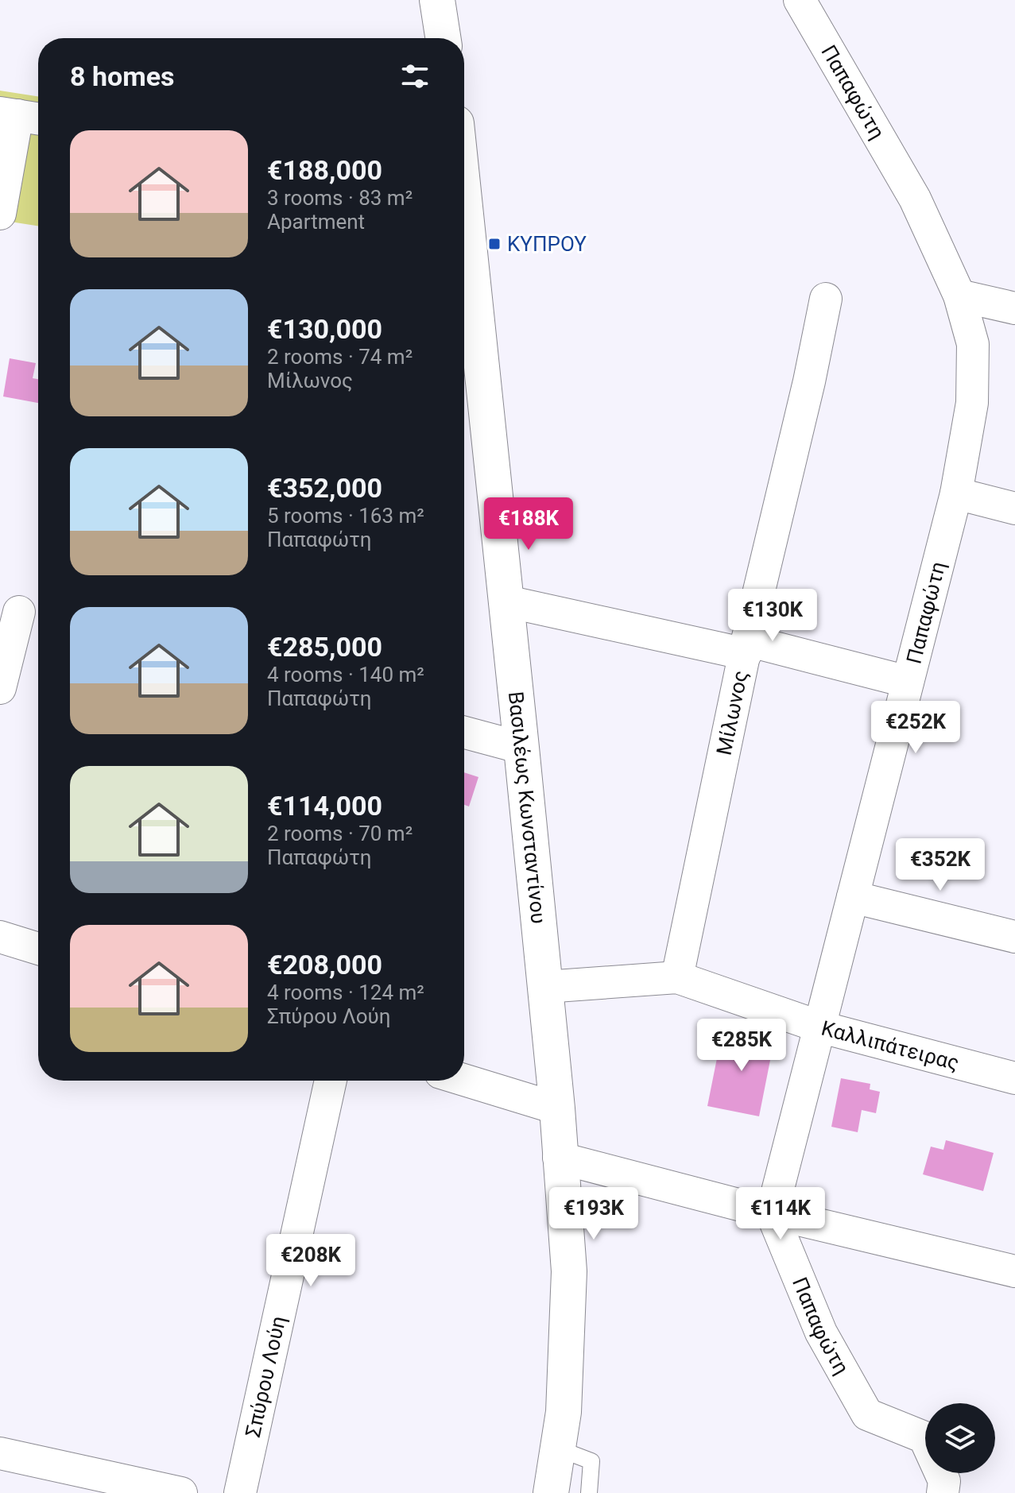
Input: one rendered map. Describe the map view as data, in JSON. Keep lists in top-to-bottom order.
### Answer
{
  "streets": {
    "main road": ["Βασιλέως Κωνσταντίνου"],
    "street": [
      "Παπαφώτη",
      "Μίλωνος",
      "Καλλιπάτειρας",
      "Σπύρου Λούη"
    ]
  },
  "crossings": [
    ["Παπαφώτη", "Καλλιπάτειρας"],
    ["Μίλωνος", "Καλλιπάτειρας"],
    ["Βασιλέως Κωνσταντίνου", "Καλλιπάτειρας"]
  ],
  "places": {
    "transit": ["ΚΥΠΡΟΥ"]
  },
  "page": {
    "heading": "8 homes",
    "list": [
      {
        "name": "€188,000",
        "note": "3 rooms · 83 m² · Apartment"
      },
      {
        "name": "€130,000",
        "note": "2 rooms · 74 m² · Μίλωνος"
      },
      {
        "name": "€352,000",
        "note": "5 rooms · 163 m² · Παπαφώτη"
      },
      {
        "name": "€285,000",
        "note": "4 rooms · 140 m² · Παπαφώτη"
      },
      {
        "name": "€114,000",
        "note": "2 rooms · 70 m² · Παπαφώτη"
      },
      {
        "name": "€208,000",
        "note": "4 rooms · 124 m² · Σπύρου Λούη"
      }
    ],
    "price": [
      "€188K",
      "€130K",
      "€252K",
      "€352K",
      "€285K",
      "€193K",
      "€114K",
      "€208K"
    ]
  }
}
